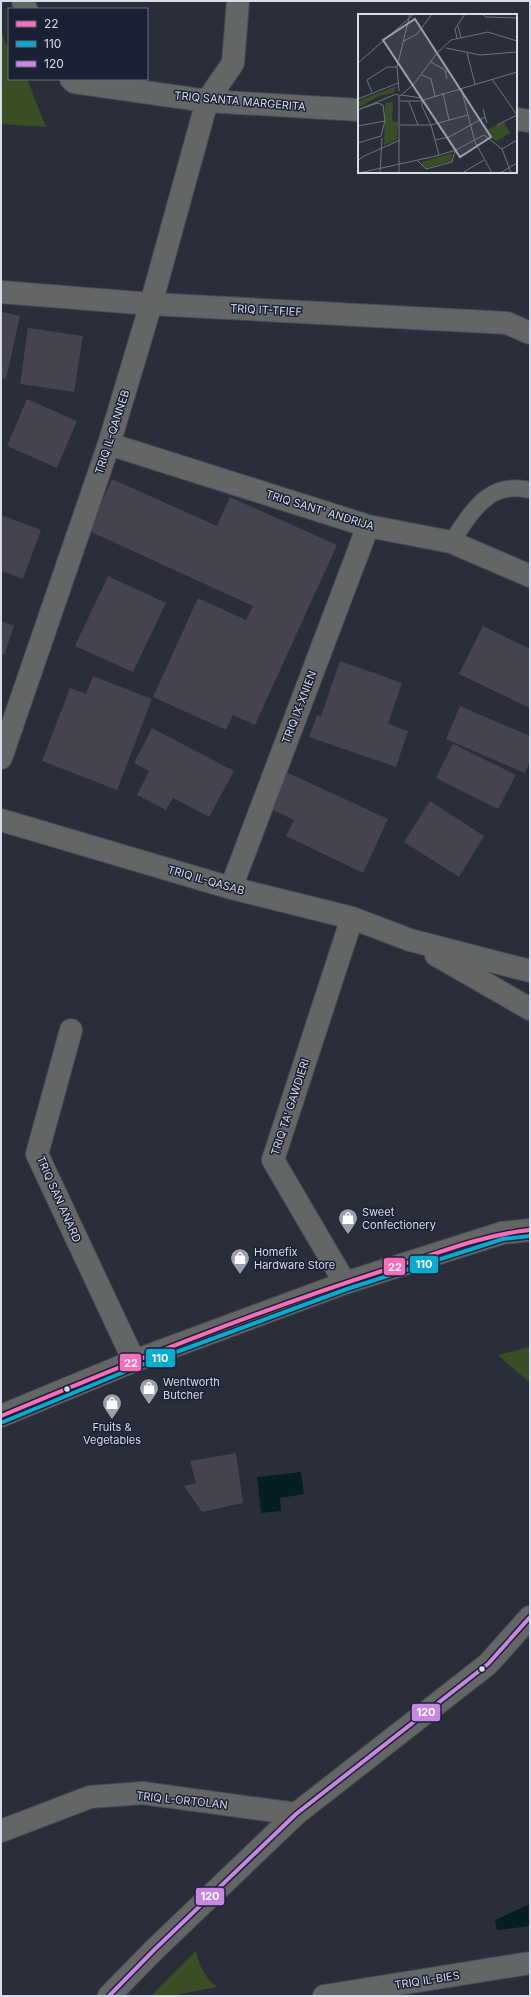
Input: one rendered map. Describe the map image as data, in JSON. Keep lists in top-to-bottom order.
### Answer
{
  "streets": {
    "street": [
      "TRIQ SANTA MARGERITA",
      "TRIQ IT-TFIEF",
      "TRIQ IL-QANNEB",
      "TRIQ SANT' ANDRIJA",
      "TRIQ IX-XNIEN",
      "TRIQ IL-QASAB",
      "TRIQ TA' GAWDIERI",
      "TRIQ SAN ANARD",
      "TRIQ L-ORTOLAN",
      "TRIQ IL-BIES"
    ]
  },
  "crossings": [
    ["TRIQ SANTA MARGERITA", "TRIQ IL-QANNEB"],
    ["TRIQ IT-TFIEF", "TRIQ IL-QANNEB"],
    ["TRIQ IL-QANNEB", "TRIQ SANT' ANDRIJA"],
    ["TRIQ SANT' ANDRIJA", "TRIQ IX-XNIEN"],
    ["TRIQ IX-XNIEN", "TRIQ IL-QASAB"],
    ["TRIQ IL-QASAB", "TRIQ TA' GAWDIERI"]
  ],
  "places": {
    "shop": [
      "Sweet Confectionery",
      "Homefix Hardware Store",
      "Wentworth Butcher",
      "Fruits & Vegetables"
    ]
  },
  "lines": ["transit line 22", "transit line 110", "transit line 120"],
  "legend": ["22", "110", "120"]
}
